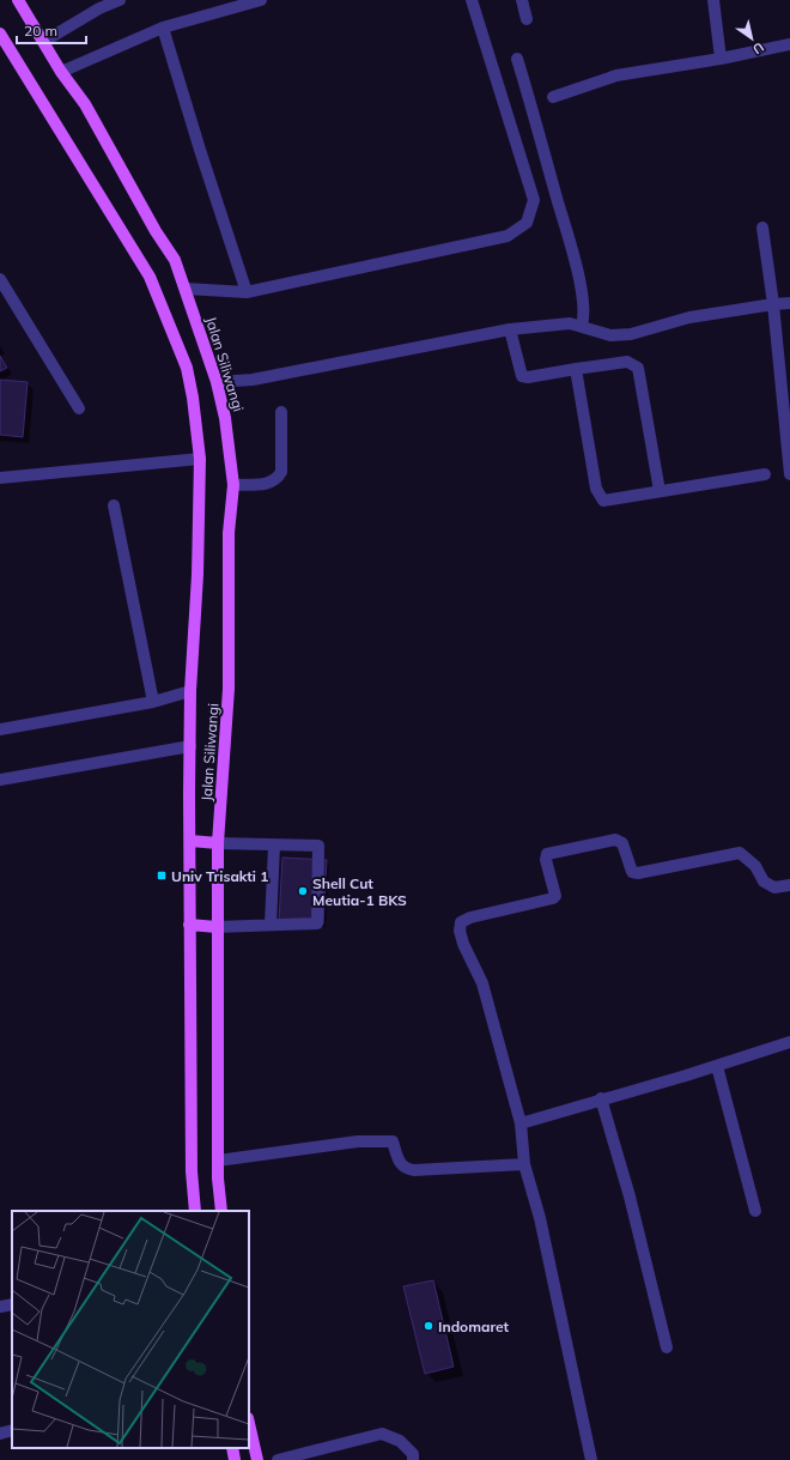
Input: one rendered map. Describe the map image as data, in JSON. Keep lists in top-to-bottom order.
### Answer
{
  "streets": {
    "main road": ["Jalan Siliwangi"]
  },
  "places": {
    "transit": ["Univ Trisakti 1"],
    "other": ["Shell Cut Meutia-1 BKS", "Indomaret"]
  },
  "scale_bar": "20 m",
  "north": "bottom right"
}
